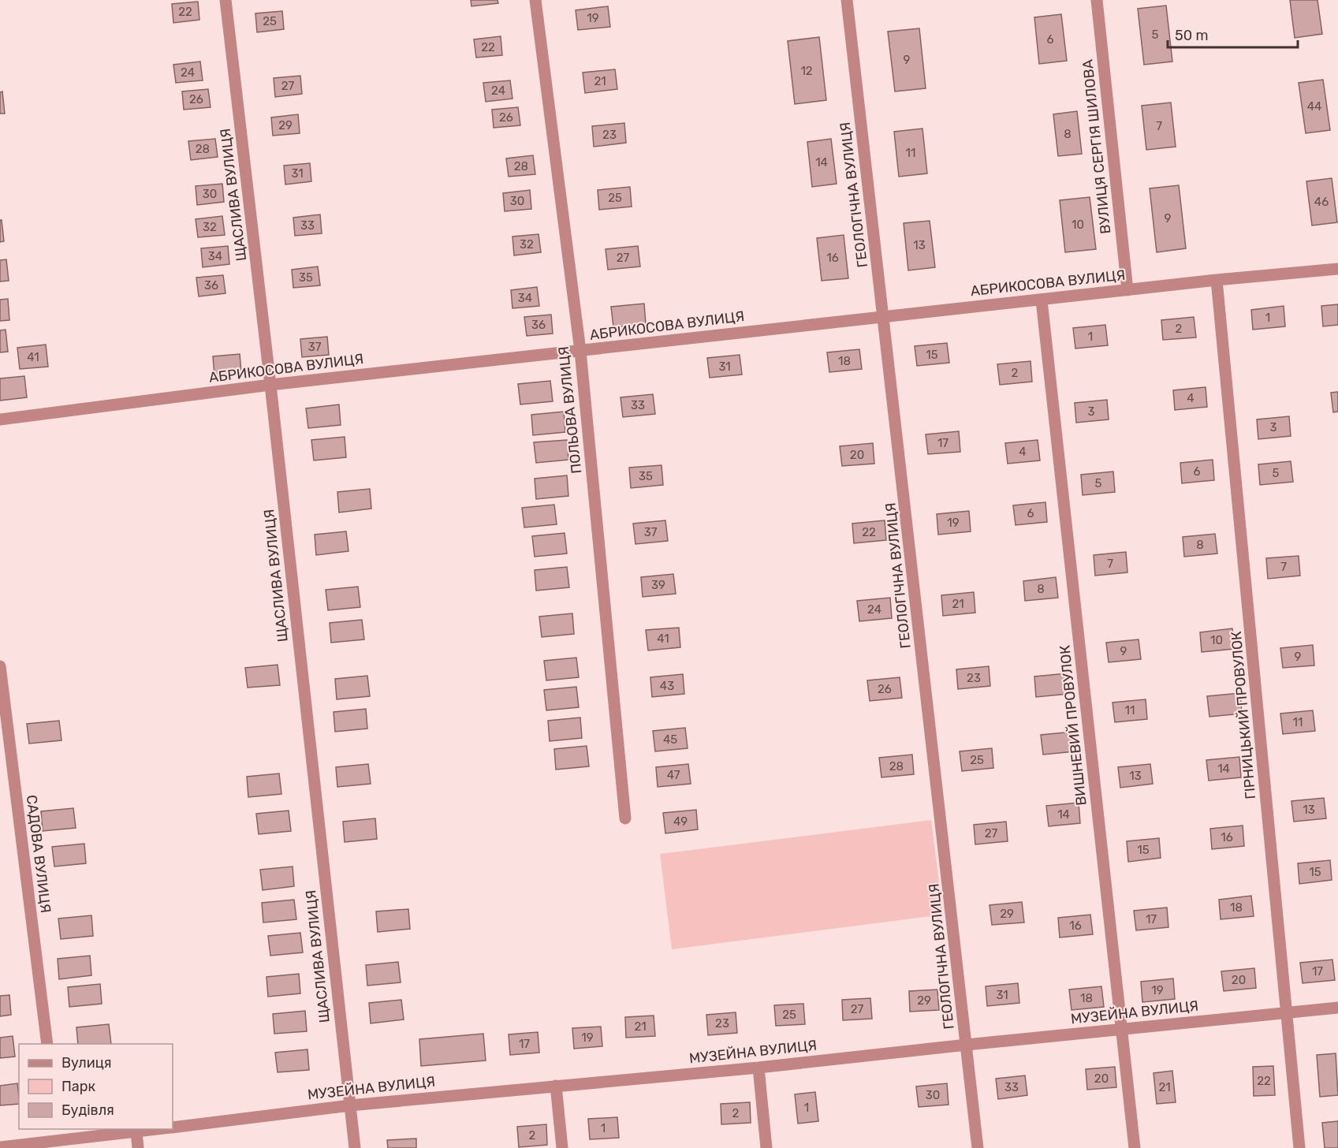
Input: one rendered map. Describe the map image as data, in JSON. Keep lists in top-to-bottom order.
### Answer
{
  "streets": {
    "street": [
      "ВУЛИЦЯ СЕРГІЯ ШИЛОВА",
      "ЩАСЛИВА ВУЛИЦЯ",
      "ГЕОЛОГІЧНА ВУЛИЦЯ",
      "АБРИКОСОВА ВУЛИЦЯ",
      "ПОЛЬОВА ВУЛИЦЯ",
      "ГІРНИЦЬКИЙ ПРОВУЛОК",
      "ВИШНЕВИЙ ПРОВУЛОК",
      "САДОВА ВУЛИЦЯ",
      "МУЗЕЙНА ВУЛИЦЯ"
    ]
  },
  "crossings": [
    ["ВУЛИЦЯ СЕРГІЯ ШИЛОВА", "АБРИКОСОВА ВУЛИЦЯ"],
    ["ЩАСЛИВА ВУЛИЦЯ", "АБРИКОСОВА ВУЛИЦЯ"],
    ["ЩАСЛИВА ВУЛИЦЯ", "МУЗЕЙНА ВУЛИЦЯ"],
    ["ГЕОЛОГІЧНА ВУЛИЦЯ", "АБРИКОСОВА ВУЛИЦЯ"],
    ["ГЕОЛОГІЧНА ВУЛИЦЯ", "МУЗЕЙНА ВУЛИЦЯ"],
    ["АБРИКОСОВА ВУЛИЦЯ", "ПОЛЬОВА ВУЛИЦЯ"],
    ["АБРИКОСОВА ВУЛИЦЯ", "ГІРНИЦЬКИЙ ПРОВУЛОК"],
    ["АБРИКОСОВА ВУЛИЦЯ", "ВИШНЕВИЙ ПРОВУЛОК"],
    ["ГІРНИЦЬКИЙ ПРОВУЛОК", "МУЗЕЙНА ВУЛИЦЯ"],
    ["ВИШНЕВИЙ ПРОВУЛОК", "МУЗЕЙНА ВУЛИЦЯ"]
  ],
  "house_numbers": [
    "22",
    "19",
    "25",
    "5",
    "6",
    "22",
    "9",
    "12",
    "24",
    "21",
    "27",
    "24",
    "26",
    "44",
    "26",
    "29",
    "7",
    "8",
    "23",
    "28",
    "11",
    "14",
    "28",
    "31",
    "30",
    "25",
    "30",
    "46",
    "9",
    "10",
    "33",
    "32",
    "32",
    "13",
    "34",
    "27",
    "16",
    "35",
    "36",
    "34",
    "1",
    "36",
    "2",
    "1",
    "37",
    "15",
    "41",
    "18",
    "31",
    "2",
    "4",
    "33",
    "3",
    "3",
    "17",
    "4",
    "20",
    "6",
    "5",
    "35",
    "5",
    "6",
    "19",
    "37",
    "22",
    "8",
    "7",
    "7",
    "39",
    "8",
    "21",
    "24",
    "41",
    "10",
    "9",
    "9",
    "23",
    "43",
    "26",
    "11",
    "11",
    "45",
    "25",
    "28",
    "14",
    "47",
    "13",
    "13",
    "14",
    "49",
    "27",
    "16",
    "15",
    "15",
    "18",
    "29",
    "17",
    "16",
    "17",
    "20",
    "19",
    "31",
    "18",
    "29",
    "27",
    "25",
    "23",
    "21",
    "19",
    "17",
    "20",
    "22",
    "33",
    "21",
    "30",
    "1",
    "2",
    "1",
    "2"
  ],
  "legend": ["Вулиця", "Парк", "Будівля"],
  "scale_bar": "50 m"
}
